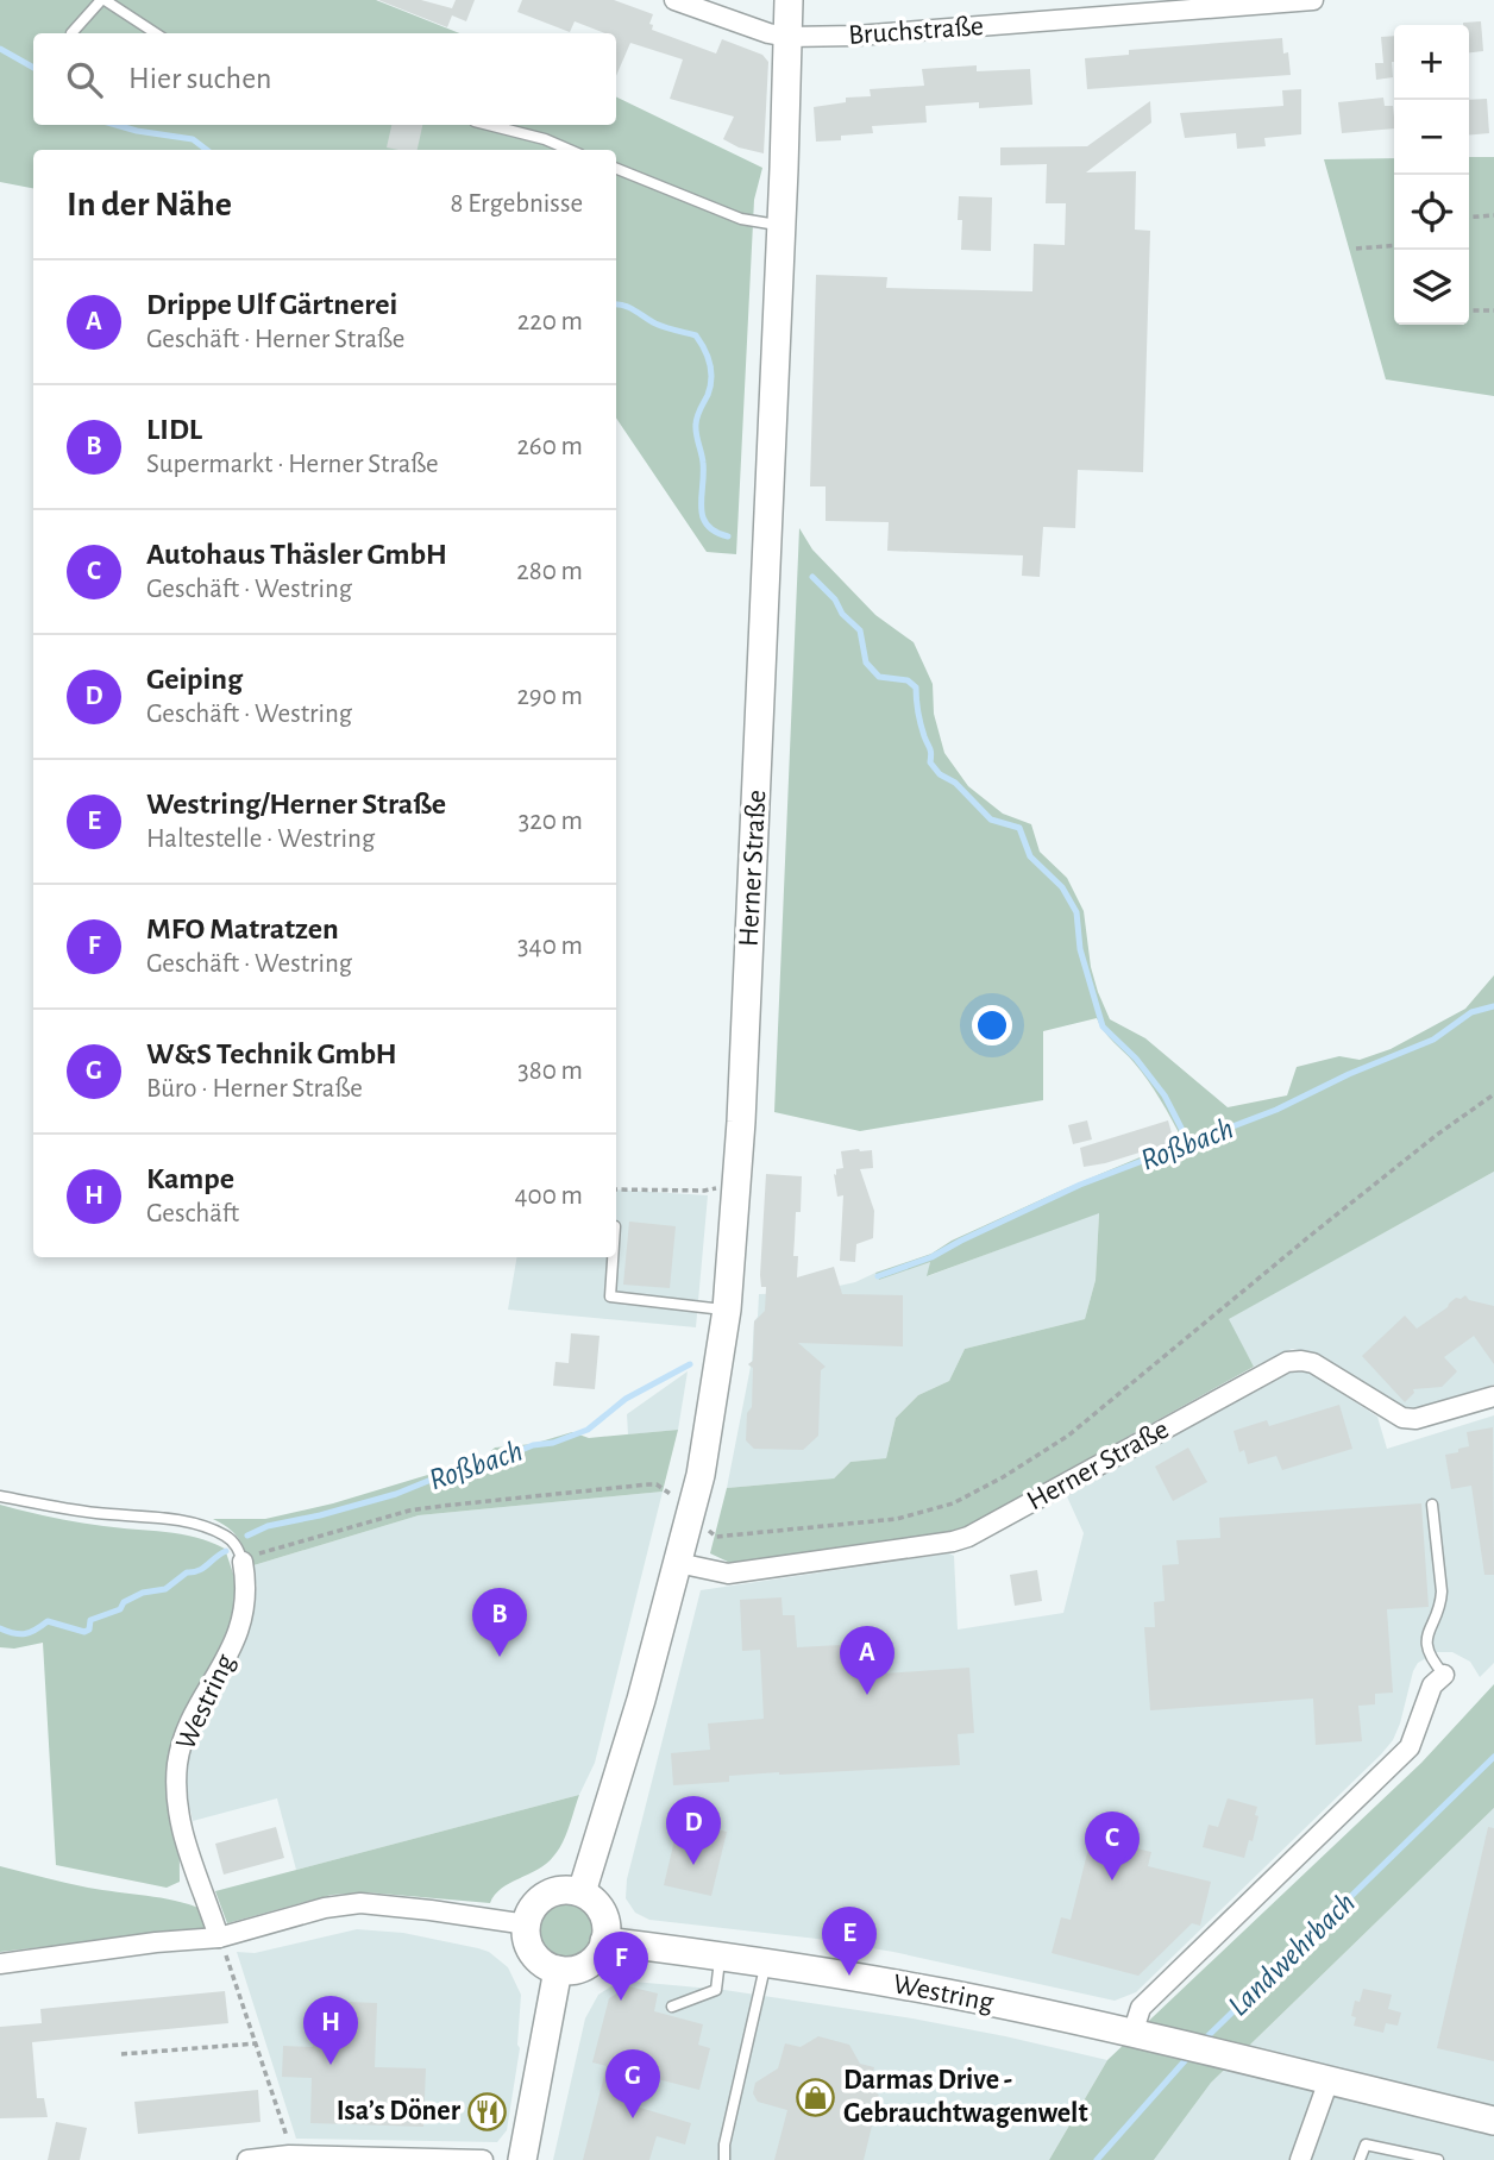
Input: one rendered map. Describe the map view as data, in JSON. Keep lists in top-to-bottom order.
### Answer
{
  "streets": {
    "main road": ["Herner Straße", "Westring"],
    "street": ["Bruchstraße"]
  },
  "crossings": [
    ["Bruchstraße", "Herner Straße"],
    ["Herner Straße", "Westring"]
  ],
  "water": ["Roßbach", "Landwehrbach"],
  "places": {
    "shop": ["Darmas Drive - Gebrauchtwagenwelt"],
    "restaurant": ["Isa’s Döner"]
  },
  "page": {
    "map_buttons": ["+", "−"],
    "search": "Hier suchen",
    "heading": ["In der Nähe", "8 Ergebnisse"],
    "list": [
      {
        "mark": "A",
        "name": "Drippe Ulf Gärtnerei",
        "note": "Geschäft · Herner Straße",
        "value": "220 m"
      },
      {
        "mark": "B",
        "name": "LIDL",
        "note": "Supermarkt · Herner Straße",
        "value": "260 m"
      },
      {
        "mark": "C",
        "name": "Autohaus Thäsler GmbH",
        "note": "Geschäft · Westring",
        "value": "280 m"
      },
      {
        "mark": "D",
        "name": "Geiping",
        "note": "Geschäft · Westring",
        "value": "290 m"
      },
      {
        "mark": "E",
        "name": "Westring/Herner Straße",
        "note": "Haltestelle · Westring",
        "value": "320 m"
      },
      {
        "mark": "F",
        "name": "MFO Matratzen",
        "note": "Geschäft · Westring",
        "value": "340 m"
      },
      {
        "mark": "G",
        "name": "W&S Technik GmbH",
        "note": "Büro · Herner Straße",
        "value": "380 m"
      },
      {
        "mark": "H",
        "name": "Kampe",
        "note": "Geschäft",
        "value": "400 m"
      }
    ],
    "pins": [
      "B",
      "A",
      "D",
      "C",
      "E",
      "F",
      "H",
      "G"
    ]
  }
}
